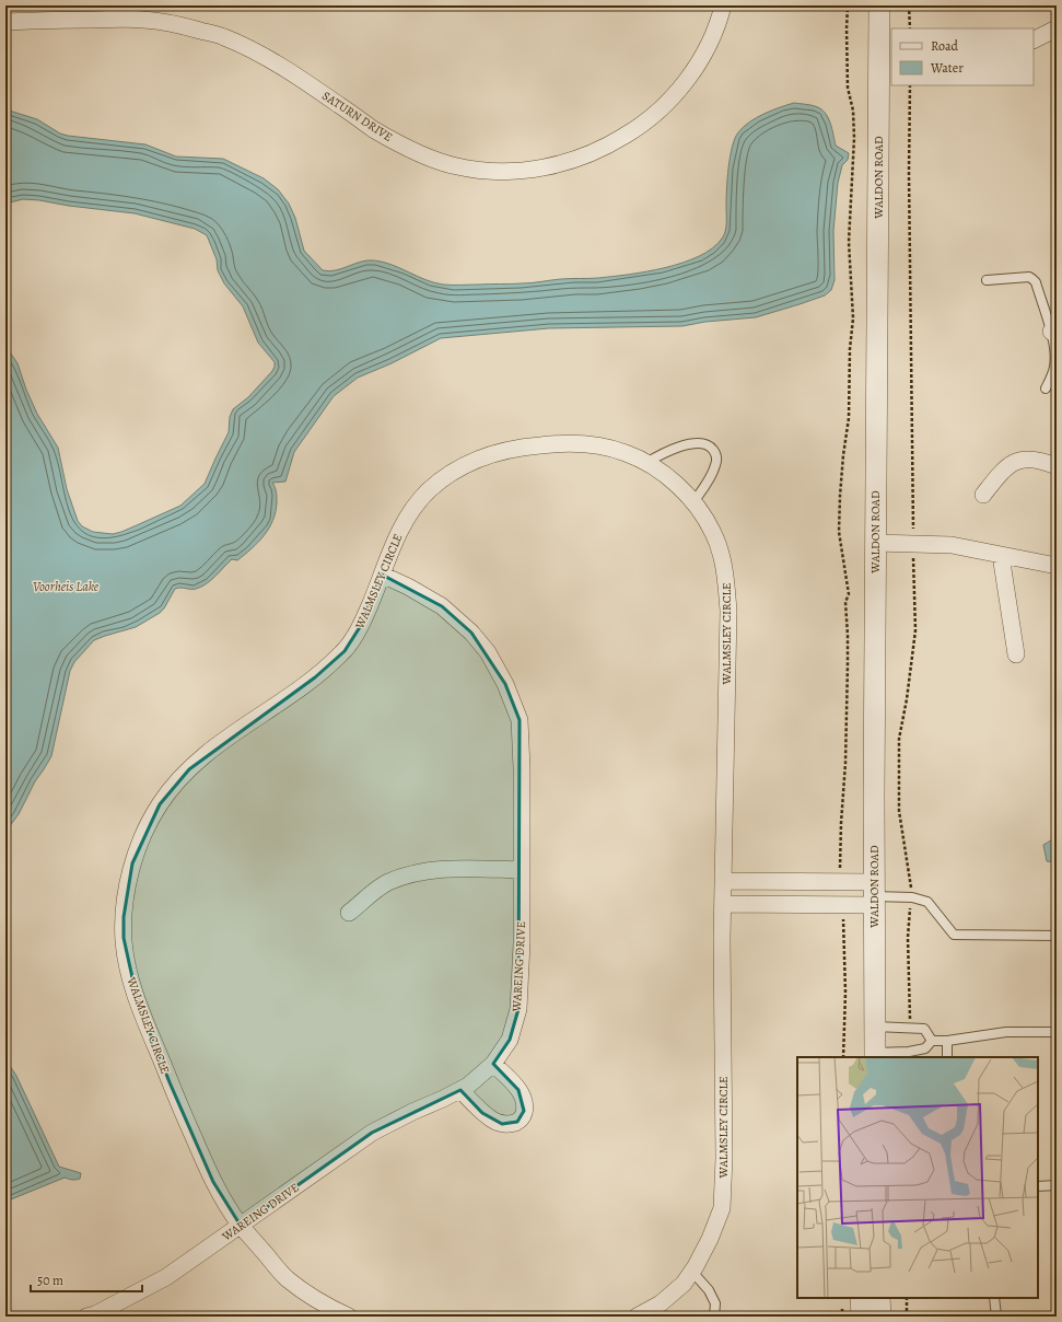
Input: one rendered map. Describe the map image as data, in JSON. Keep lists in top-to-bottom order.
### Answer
{
  "streets": {
    "street": [
      "SATURN DRIVE",
      "WALDON ROAD",
      "WALMSLEY CIRCLE",
      "WAREING DRIVE"
    ]
  },
  "crossings": [
    ["WALMSLEY CIRCLE", "WAREING DRIVE"]
  ],
  "water": ["Voorheis Lake"],
  "legend": ["Road", "Water"],
  "scale_bar": "50 m"
}
